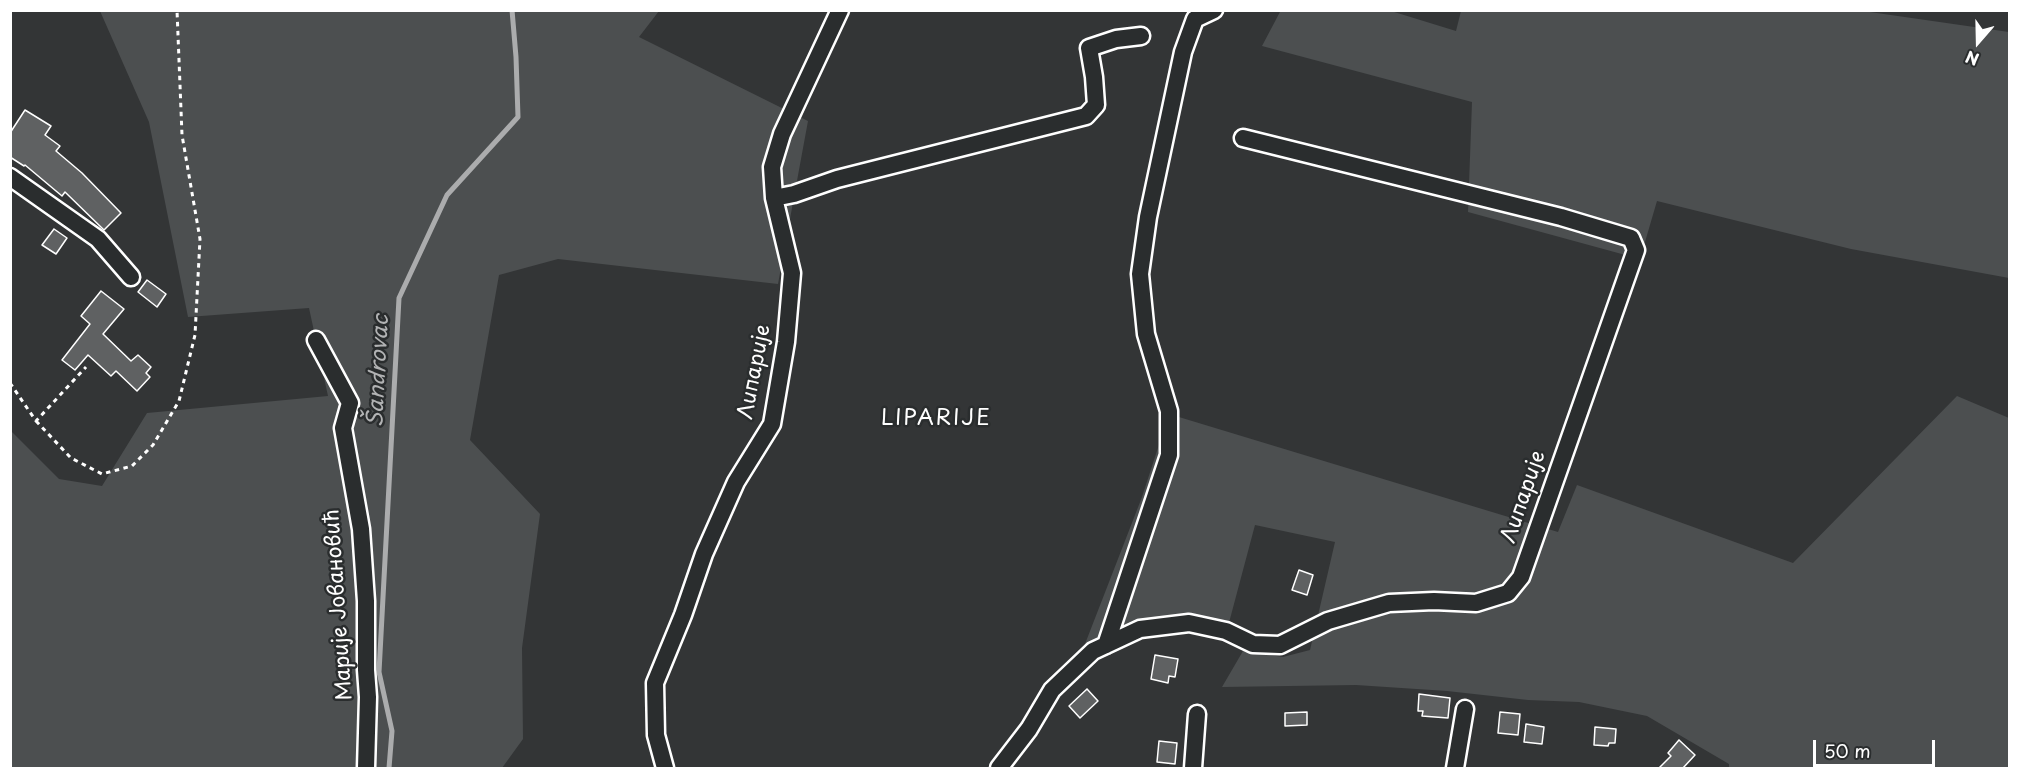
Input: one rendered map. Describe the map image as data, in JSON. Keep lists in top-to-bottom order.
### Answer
{
  "streets": {
    "street": ["Липарије", "Марије Јовановић"]
  },
  "districts": ["LIPARIJE"],
  "water": ["Šandrovac"],
  "scale_bar": "50 m",
  "north": "bottom"
}
